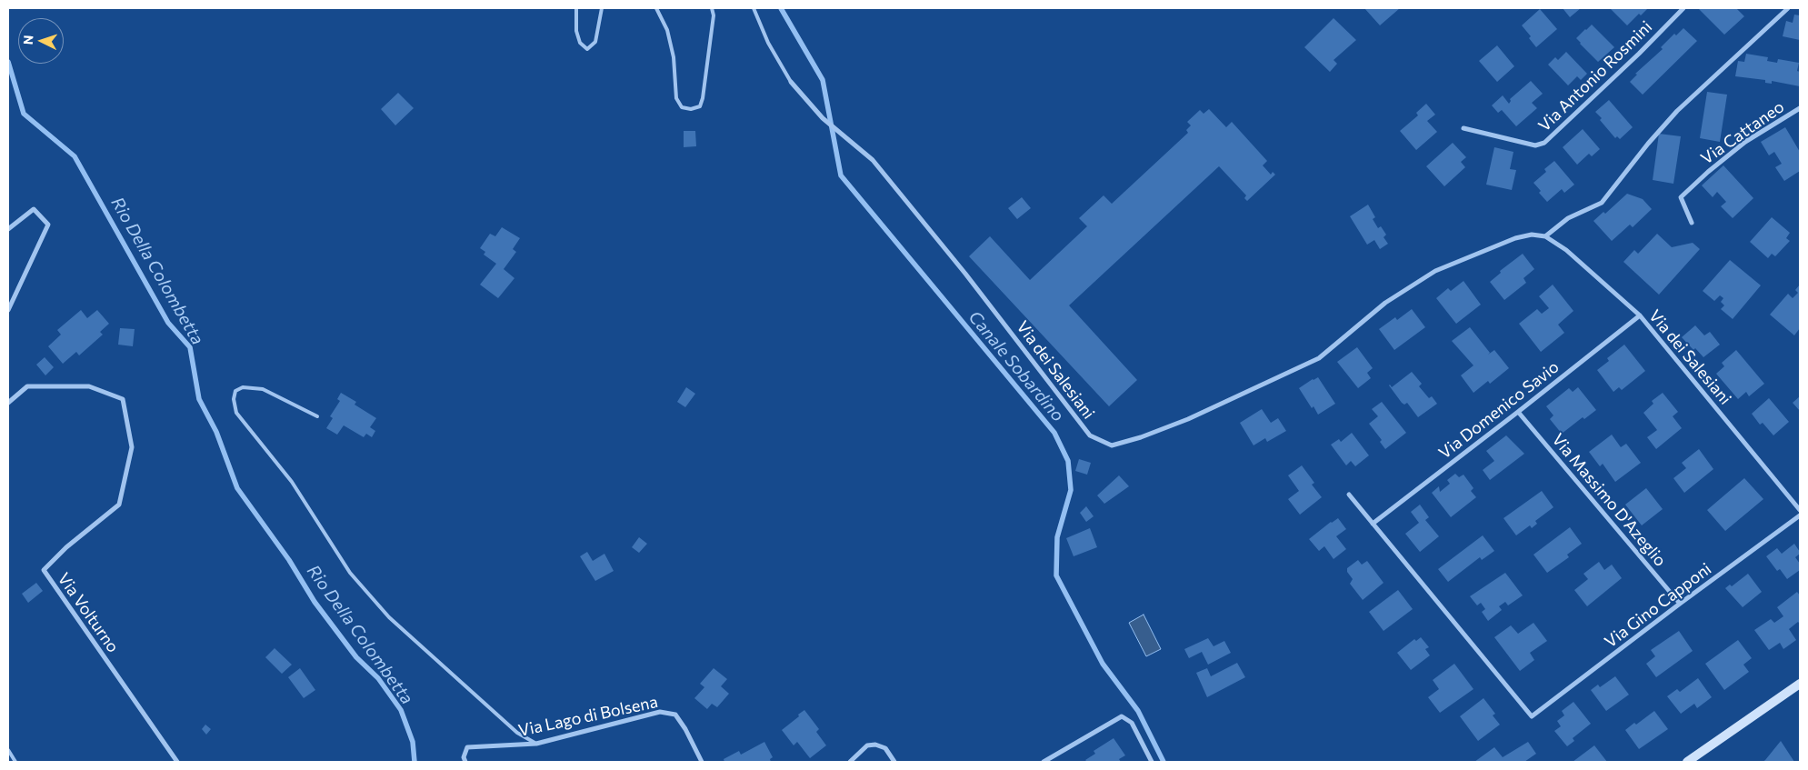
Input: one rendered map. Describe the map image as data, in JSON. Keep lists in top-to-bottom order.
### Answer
{
  "streets": {
    "street": [
      "Via Antonio Rosmini",
      "Via Cattaneo",
      "Via dei Salesiani",
      "Via Domenico Savio",
      "Via Massimo D'Azeglio",
      "Via Gino Capponi",
      "Via Volturno",
      "Via Lago di Bolsena"
    ]
  },
  "crossings": [
    ["Via dei Salesiani", "Via Domenico Savio"],
    ["Via Domenico Savio", "Via Massimo D'Azeglio"],
    ["Via Domenico Savio", "Via Gino Capponi"],
    ["Via Massimo D'Azeglio", "Via Gino Capponi"]
  ],
  "water": ["Rio Della Colombetta", "Canale Sobardino"],
  "north": "left"
}
